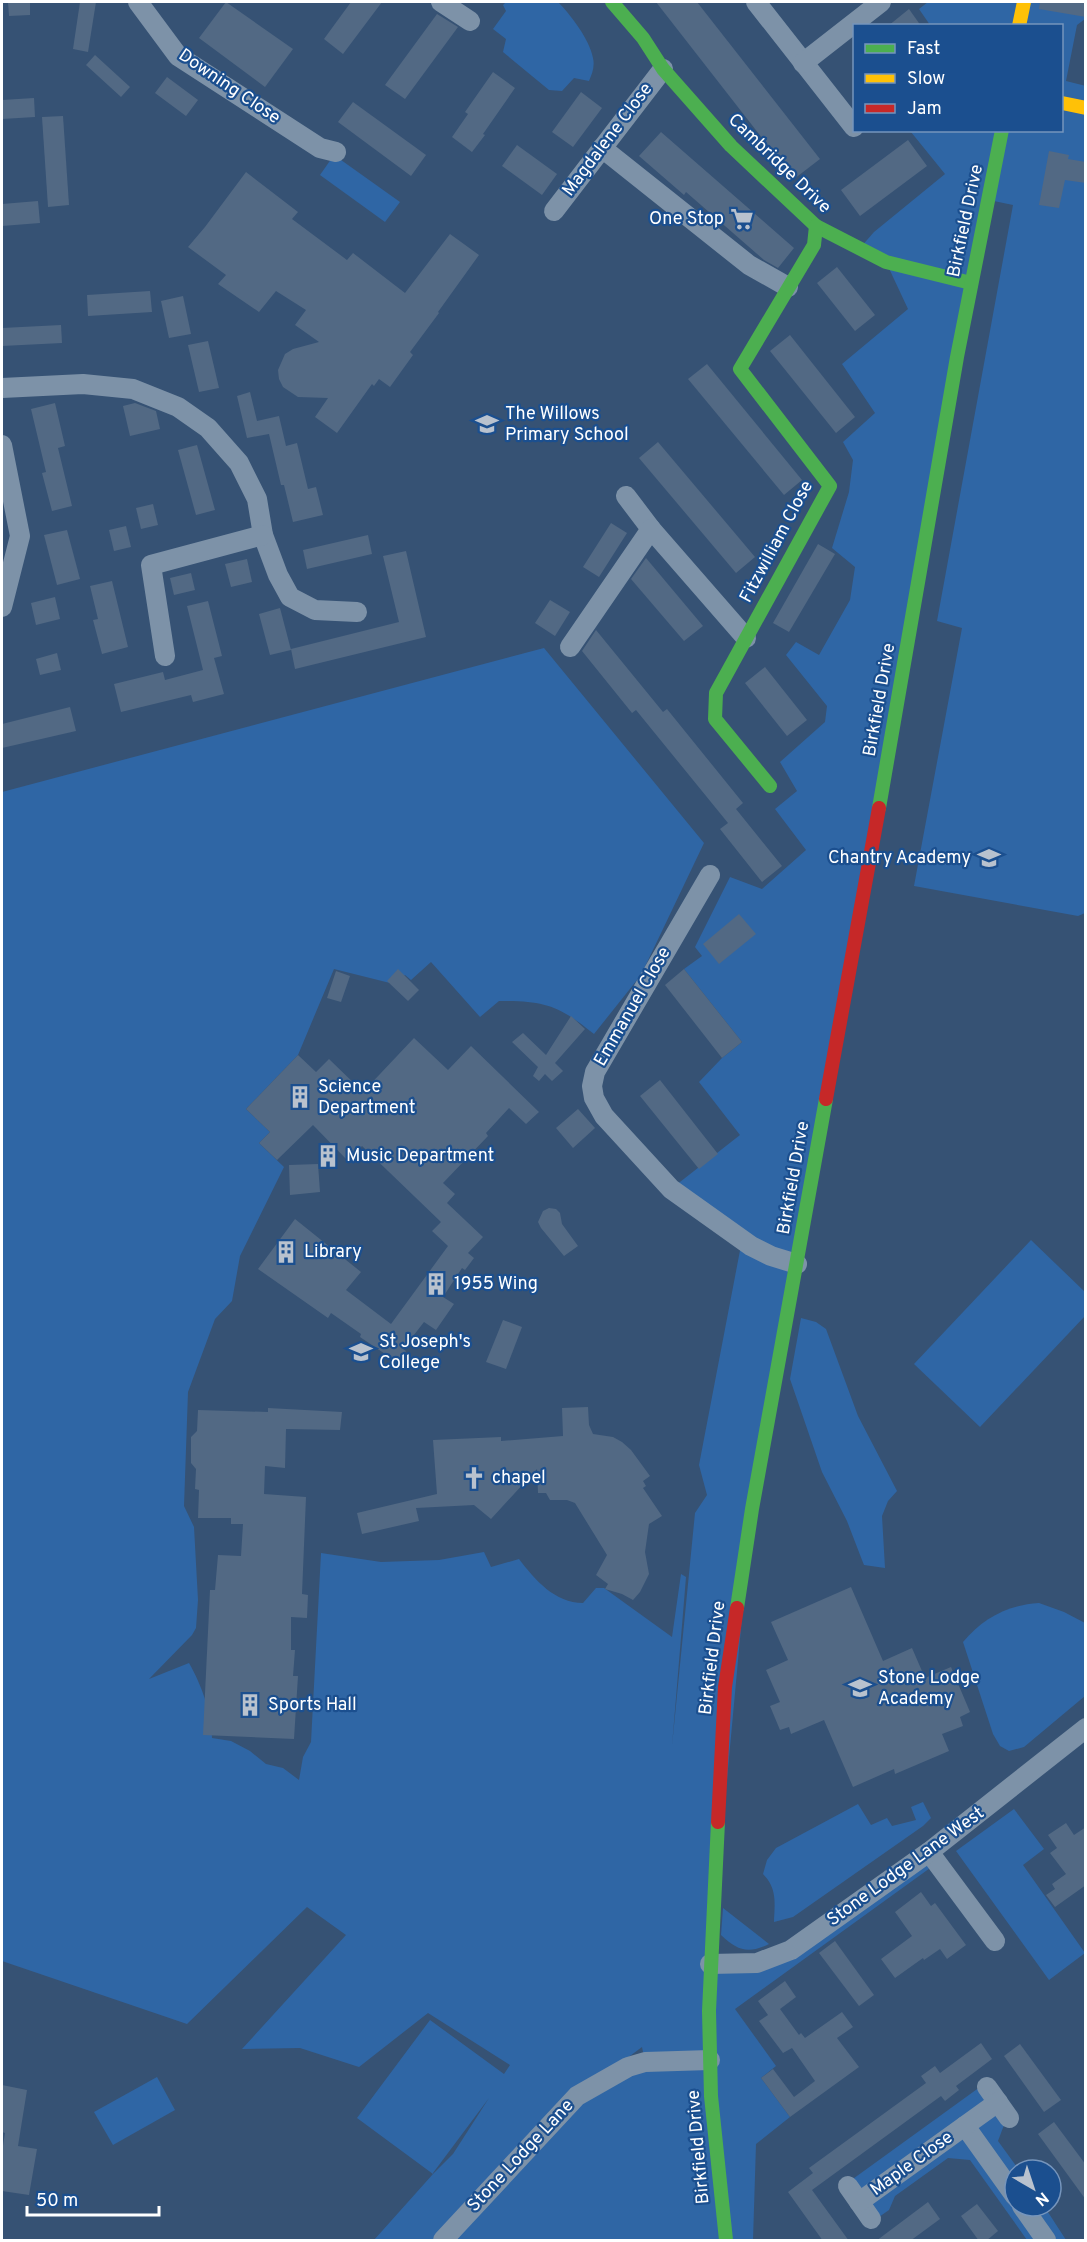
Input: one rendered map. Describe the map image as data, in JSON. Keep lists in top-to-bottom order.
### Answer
{
  "streets": {
    "street": [
      "Downing Close",
      "Magdalene Close",
      "Cambridge Drive",
      "Birkfield Drive",
      "Fitzwilliam Close",
      "Emmanuel Close",
      "Stone Lodge Lane West",
      "Stone Lodge Lane",
      "Maple Close"
    ]
  },
  "crossings": [
    ["Magdalene Close", "Cambridge Drive"],
    ["Cambridge Drive", "Birkfield Drive"],
    ["Cambridge Drive", "Fitzwilliam Close"],
    ["Birkfield Drive", "Emmanuel Close"],
    ["Birkfield Drive", "Stone Lodge Lane West"],
    ["Birkfield Drive", "Stone Lodge Lane"]
  ],
  "places": {
    "supermarket": ["One Stop"],
    "school or university": [
      "The Willows Primary School",
      "Chantry Academy",
      "St Joseph's College",
      "Stone Lodge Academy"
    ],
    "building": [
      "Science Department",
      "Music Department",
      "Library",
      "1955 Wing",
      "Sports Hall"
    ],
    "church": ["chapel"]
  },
  "legend": ["Fast", "Slow", "Jam"],
  "scale_bar": "50 m",
  "north": "bottom right"
}
